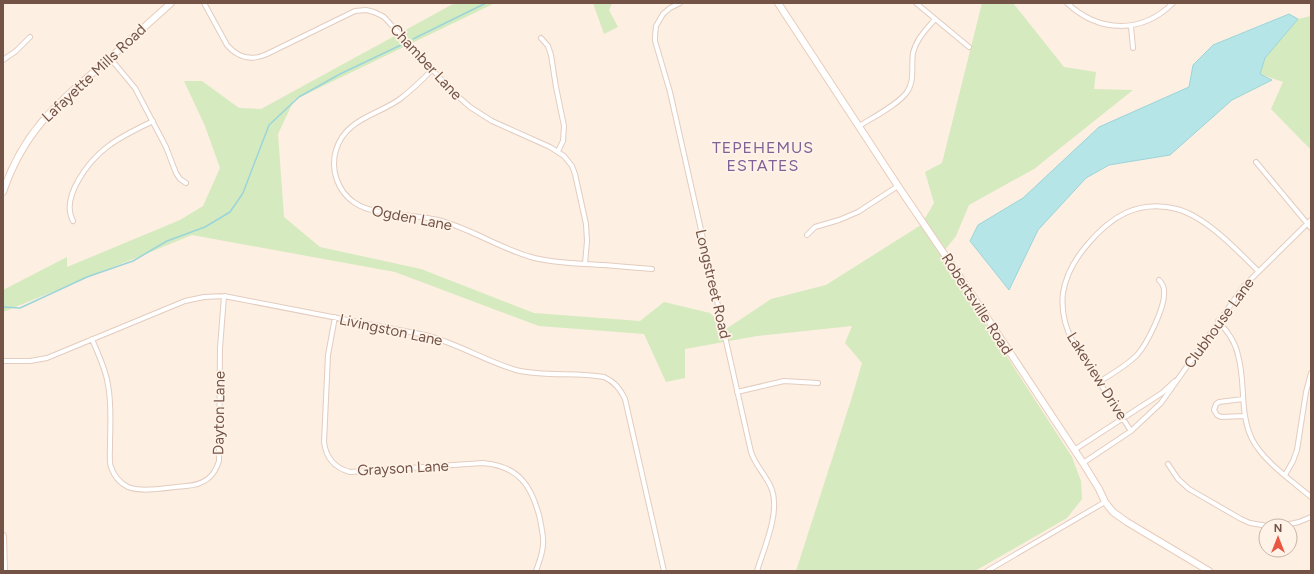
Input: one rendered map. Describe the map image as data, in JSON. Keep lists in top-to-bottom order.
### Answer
{
  "streets": {
    "street": [
      "Chamber Lane",
      "Lafayette Mills Road",
      "Ogden Lane",
      "Longstreet Road",
      "Robertsville Road",
      "Clubhouse Lane",
      "Livingston Lane",
      "Lakeview Drive",
      "Dayton Lane",
      "Grayson Lane"
    ]
  },
  "crossings": [
    ["Chamber Lane", "Ogden Lane"],
    ["Robertsville Road", "Clubhouse Lane"],
    ["Clubhouse Lane", "Lakeview Drive"],
    ["Livingston Lane", "Dayton Lane"],
    ["Livingston Lane", "Grayson Lane"]
  ],
  "districts": ["TEPEHEMUS ESTATES"],
  "north": "top"
}
